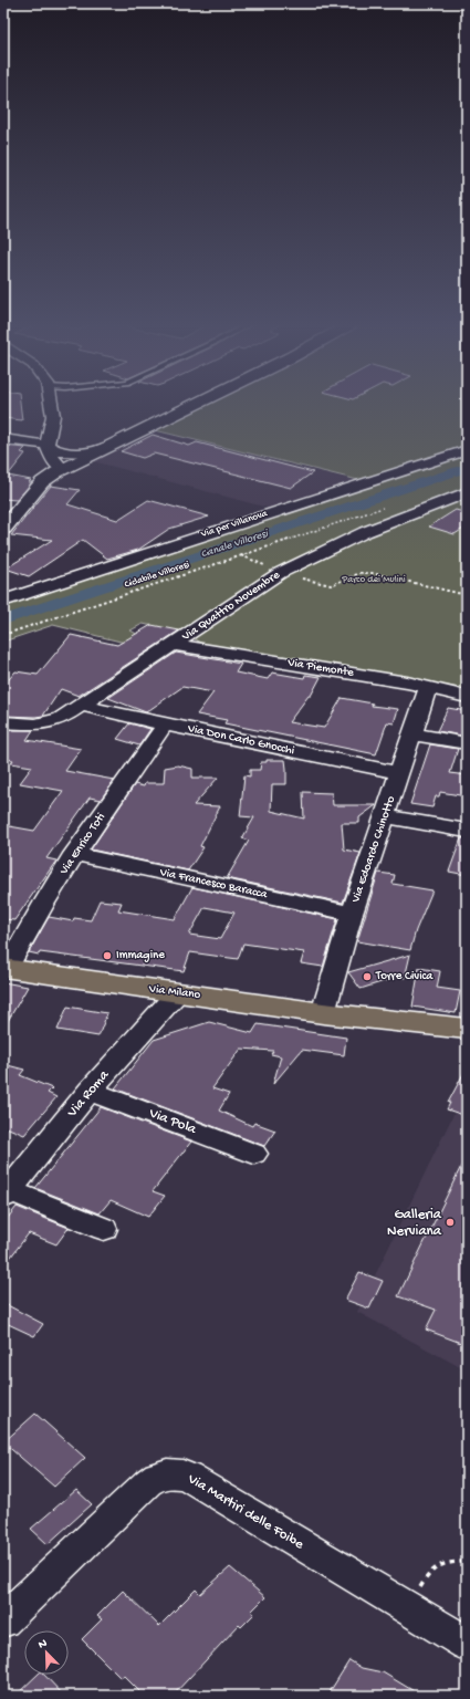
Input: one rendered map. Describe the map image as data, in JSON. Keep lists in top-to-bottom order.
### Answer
{
  "streets": {
    "main road": ["Via Milano"],
    "street": [
      "Via per Villanova",
      "Via Quattro Novembre",
      "Via Piemonte",
      "Via Don Carlo Gnocchi",
      "Via Enrico Toti",
      "Via Edoardo Chinotto",
      "Via Francesco Baracca",
      "Via Roma",
      "Via Pola",
      "Via Martiri delle Foibe"
    ],
    "path": ["Ciclabile Villoresi"]
  },
  "crossings": [
    ["Via Quattro Novembre", "Via Piemonte"],
    ["Via Quattro Novembre", "Via Don Carlo Gnocchi"],
    ["Via Piemonte", "Via Edoardo Chinotto"],
    ["Via Don Carlo Gnocchi", "Via Enrico Toti"],
    ["Via Don Carlo Gnocchi", "Via Edoardo Chinotto"],
    ["Via Enrico Toti", "Via Francesco Baracca"],
    ["Via Enrico Toti", "Via Milano"],
    ["Via Edoardo Chinotto", "Via Francesco Baracca"],
    ["Via Edoardo Chinotto", "Via Milano"],
    ["Via Milano", "Via Roma"],
    ["Via Roma", "Via Pola"]
  ],
  "water": ["Canale Villoresi"],
  "parks": ["Parco dei Mulini"],
  "places": ["Immagine", "Torre Civica", "Galleria Nerviana"],
  "north": "top left"
}
